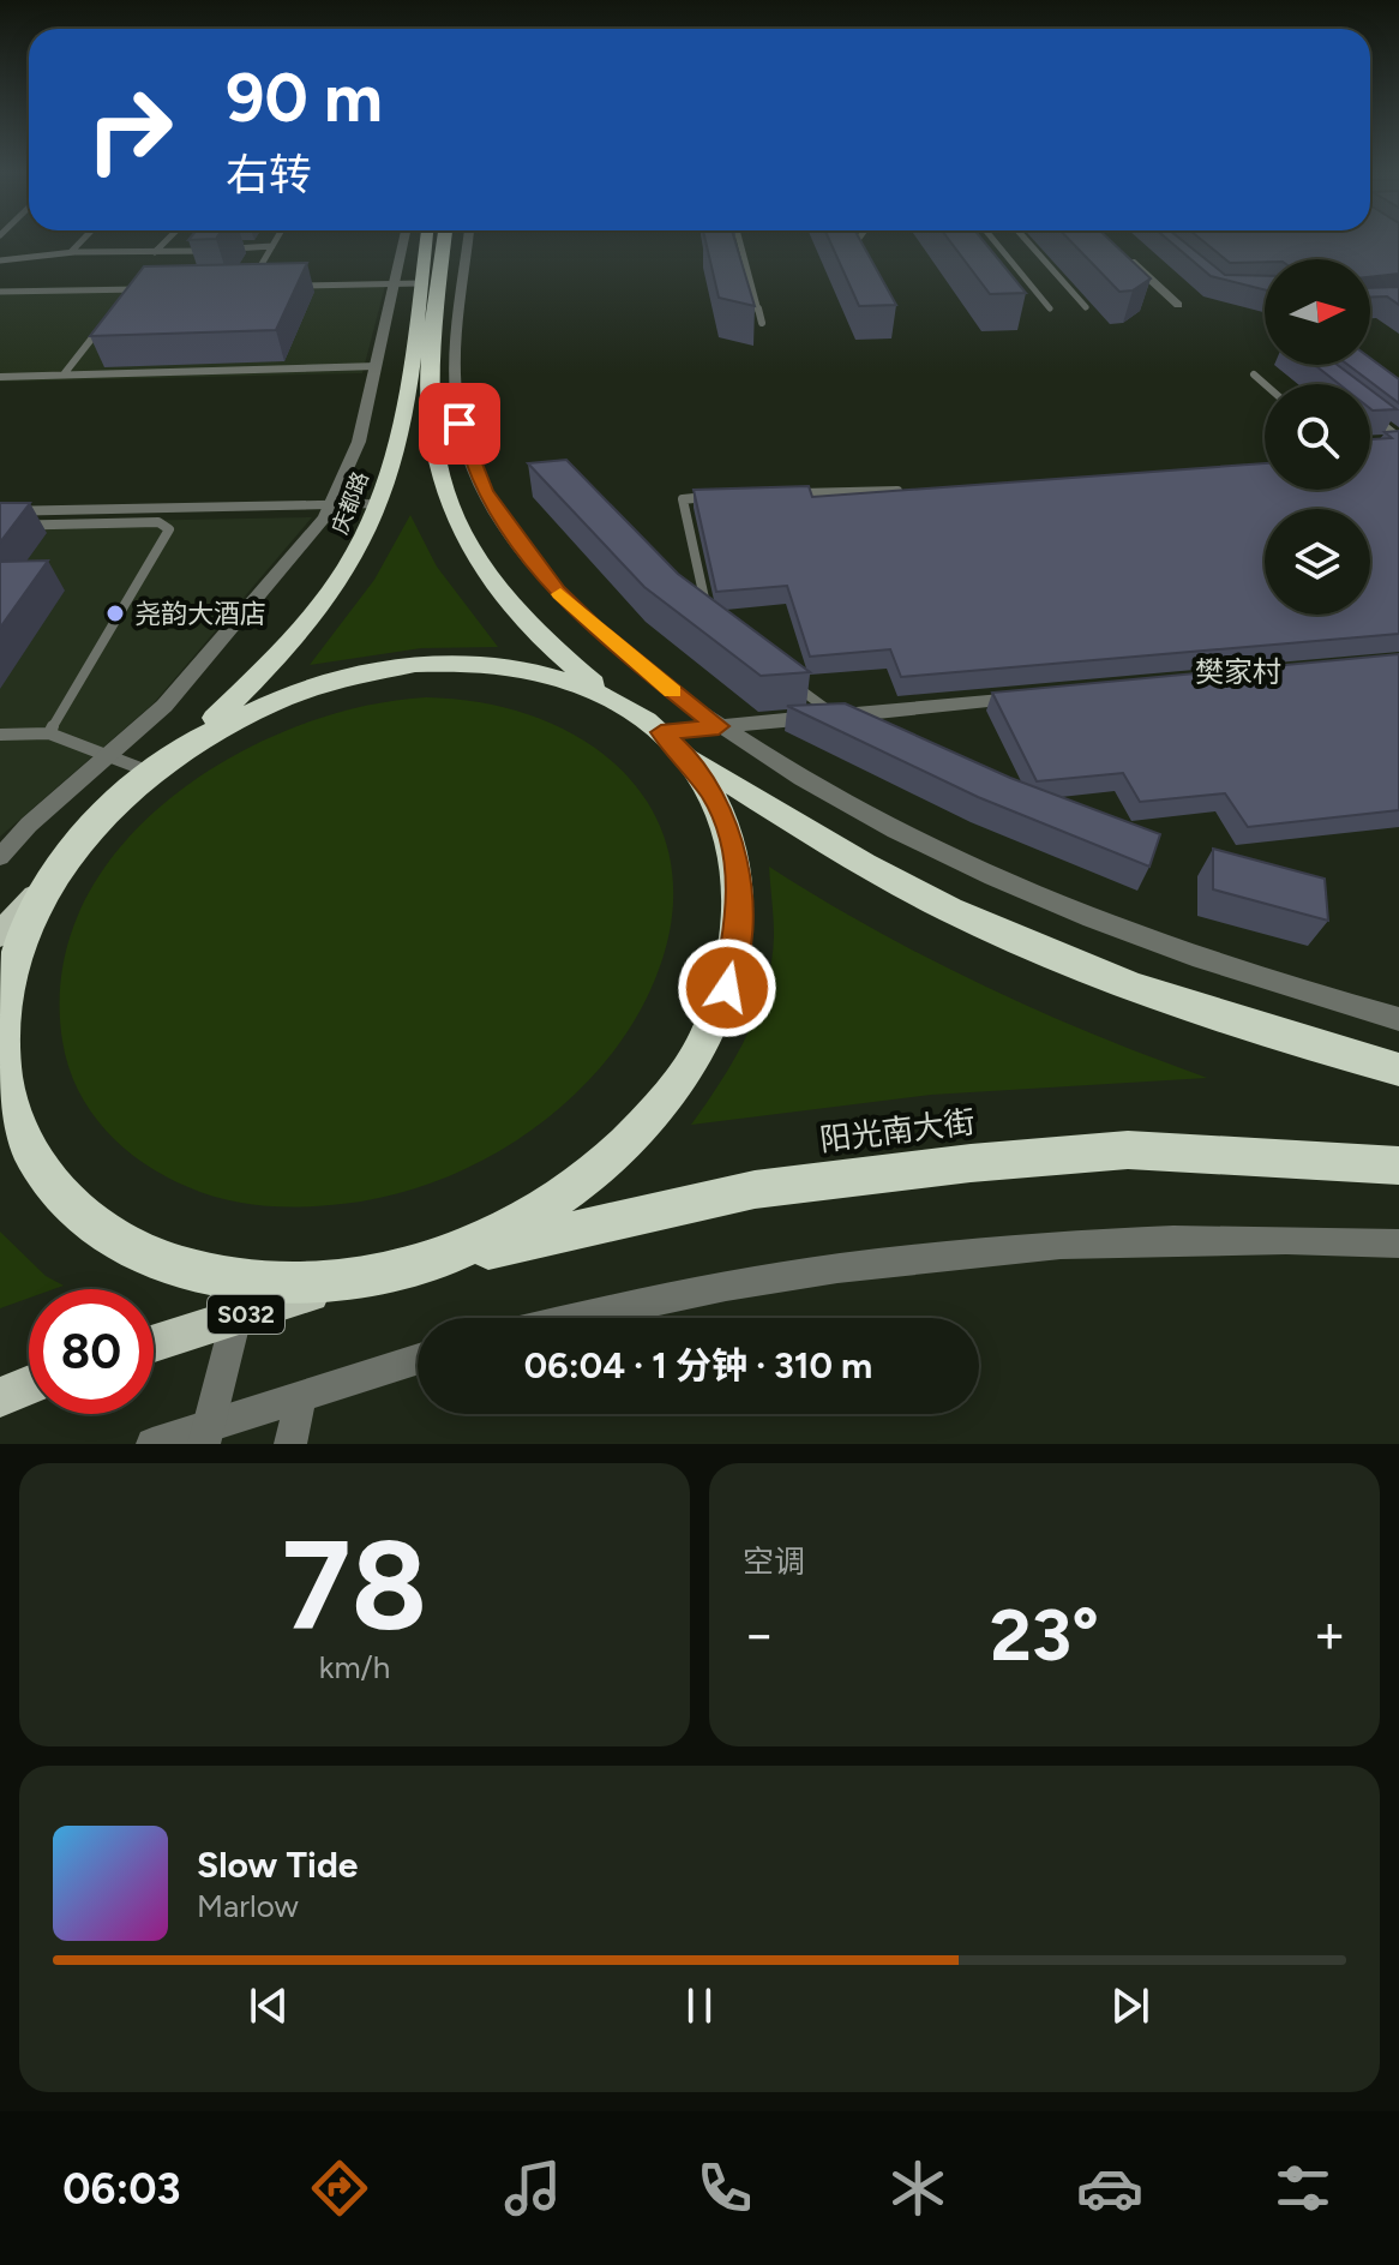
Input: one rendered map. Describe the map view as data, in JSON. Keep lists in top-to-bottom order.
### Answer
{
  "streets": {
    "highway": ["庆都路", "阳光南大街"],
    "main road": ["S032"]
  },
  "districts": ["樊家村"],
  "places": ["尧韵大酒店"],
  "north": "right",
  "page": {
    "turn": ["90 m", "右转"],
    "limit": "80",
    "trip": "06:04 · 1 分钟 · 310 m",
    "tile": [
      ["78", "km/h"],
      "空调"
    ],
    "heat": ["−", "23°", "+"],
    "song": ["Slow Tide", "Marlow"],
    "tabs": "06:03"
  }
}
